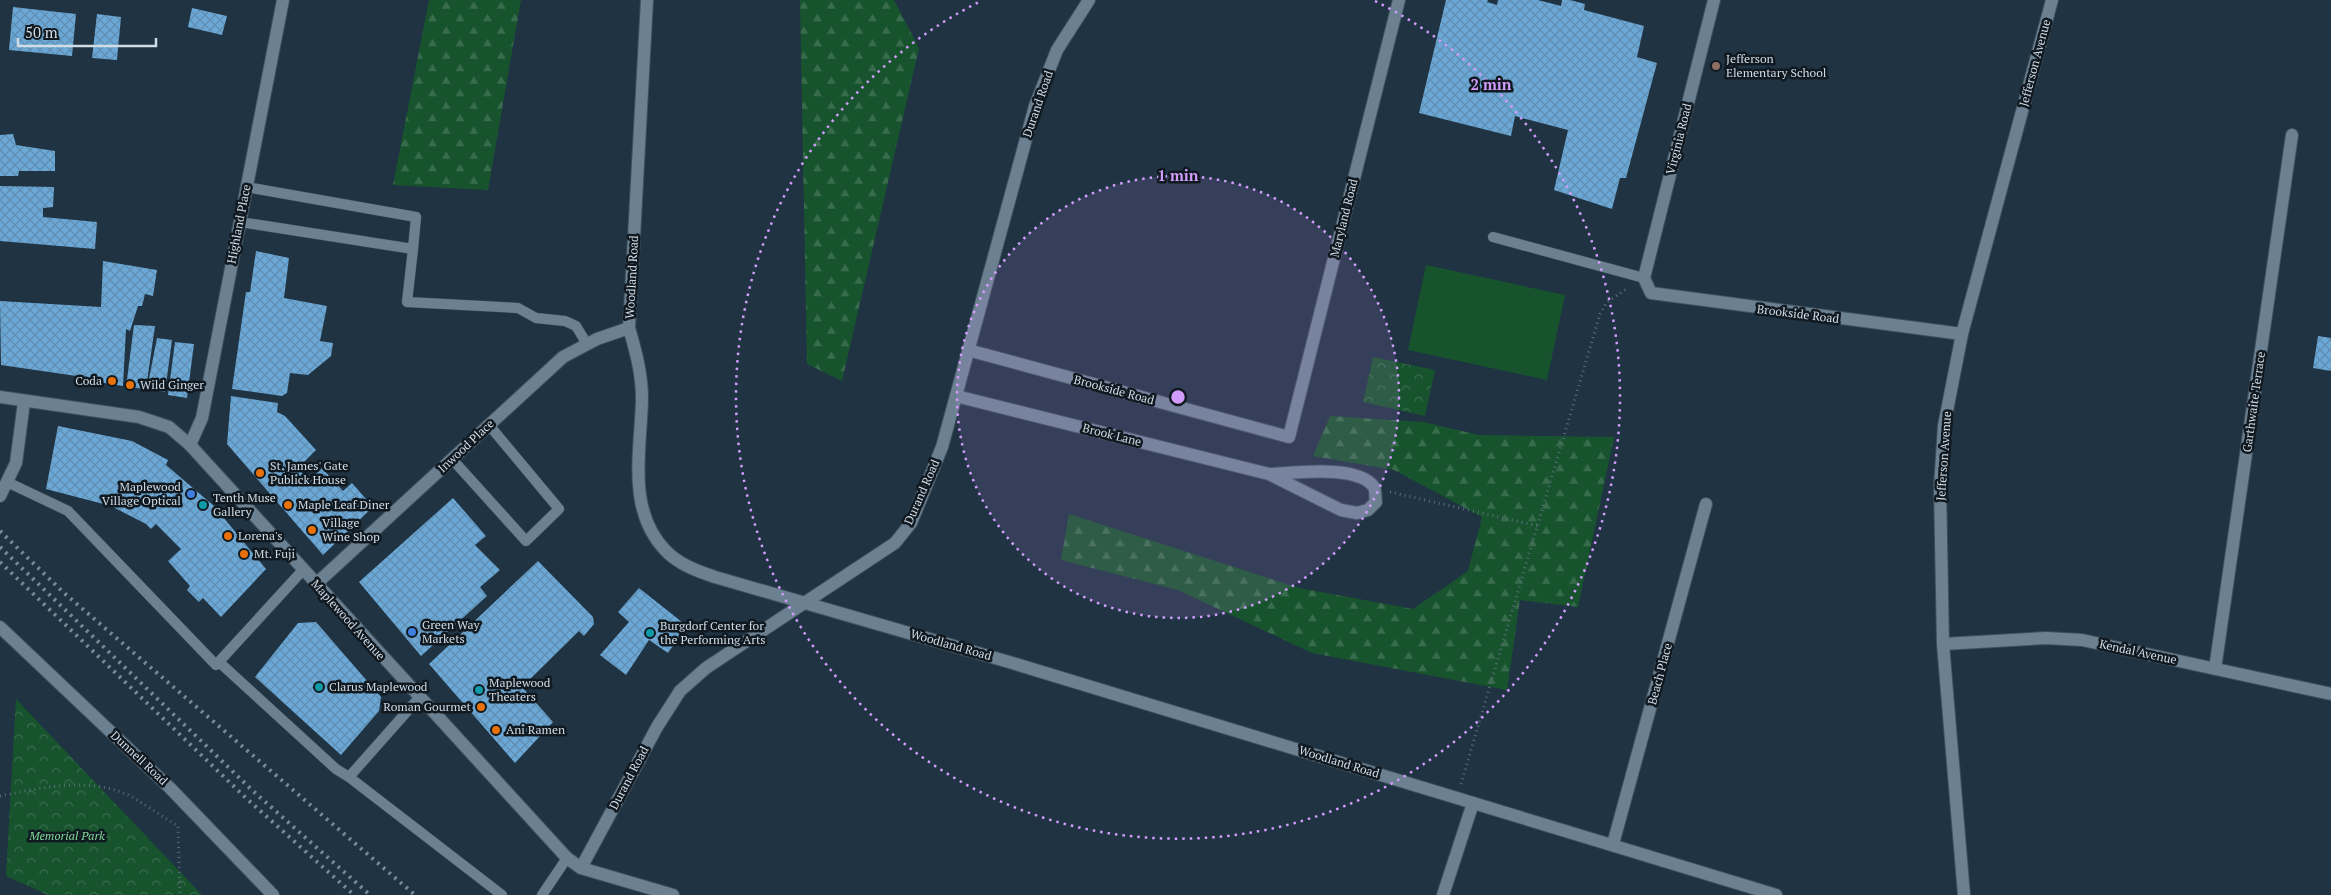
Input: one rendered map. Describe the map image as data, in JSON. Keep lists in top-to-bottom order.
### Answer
{
  "streets": {
    "street": [
      "Jefferson Avenue",
      "Durand Road",
      "Virginia Road",
      "Maryland Road",
      "Highland Place",
      "Woodland Road",
      "Brookside Road",
      "Garthwaite Terrace",
      "Brook Lane",
      "Inwood Place",
      "Maplewood Avenue",
      "Kendal Avenue",
      "Beach Place",
      "Dunnell Road"
    ]
  },
  "crossings": [
    ["Jefferson Avenue", "Brookside Road"],
    ["Jefferson Avenue", "Kendal Avenue"],
    ["Durand Road", "Woodland Road"],
    ["Durand Road", "Brookside Road"],
    ["Durand Road", "Brook Lane"],
    ["Durand Road", "Maplewood Avenue"],
    ["Virginia Road", "Brookside Road"],
    ["Maryland Road", "Brookside Road"],
    ["Highland Place", "Maplewood Avenue"],
    ["Woodland Road", "Inwood Place"],
    ["Woodland Road", "Beach Place"],
    ["Garthwaite Terrace", "Kendal Avenue"],
    ["Inwood Place", "Maplewood Avenue"]
  ],
  "parks": ["Memorial Park"],
  "places": [
    "Jefferson Elementary School",
    "Coda",
    "Wild Ginger",
    "St. James' Gate Publick House",
    "Maplewood Village Optical",
    "Tenth Muse Gallery",
    "Maple Leaf Diner",
    "Village Wine Shop",
    "Lorena's",
    "Mt. Fuji",
    "Green Way Markets",
    "Burgdorf Center for the Performing Arts",
    "Clarus Maplewood",
    "Maplewood Theaters",
    "Roman Gourmet",
    "Ani Ramen"
  ],
  "scale_bar": "50 m",
  "rings": ["2 min", "1 min"]
}
